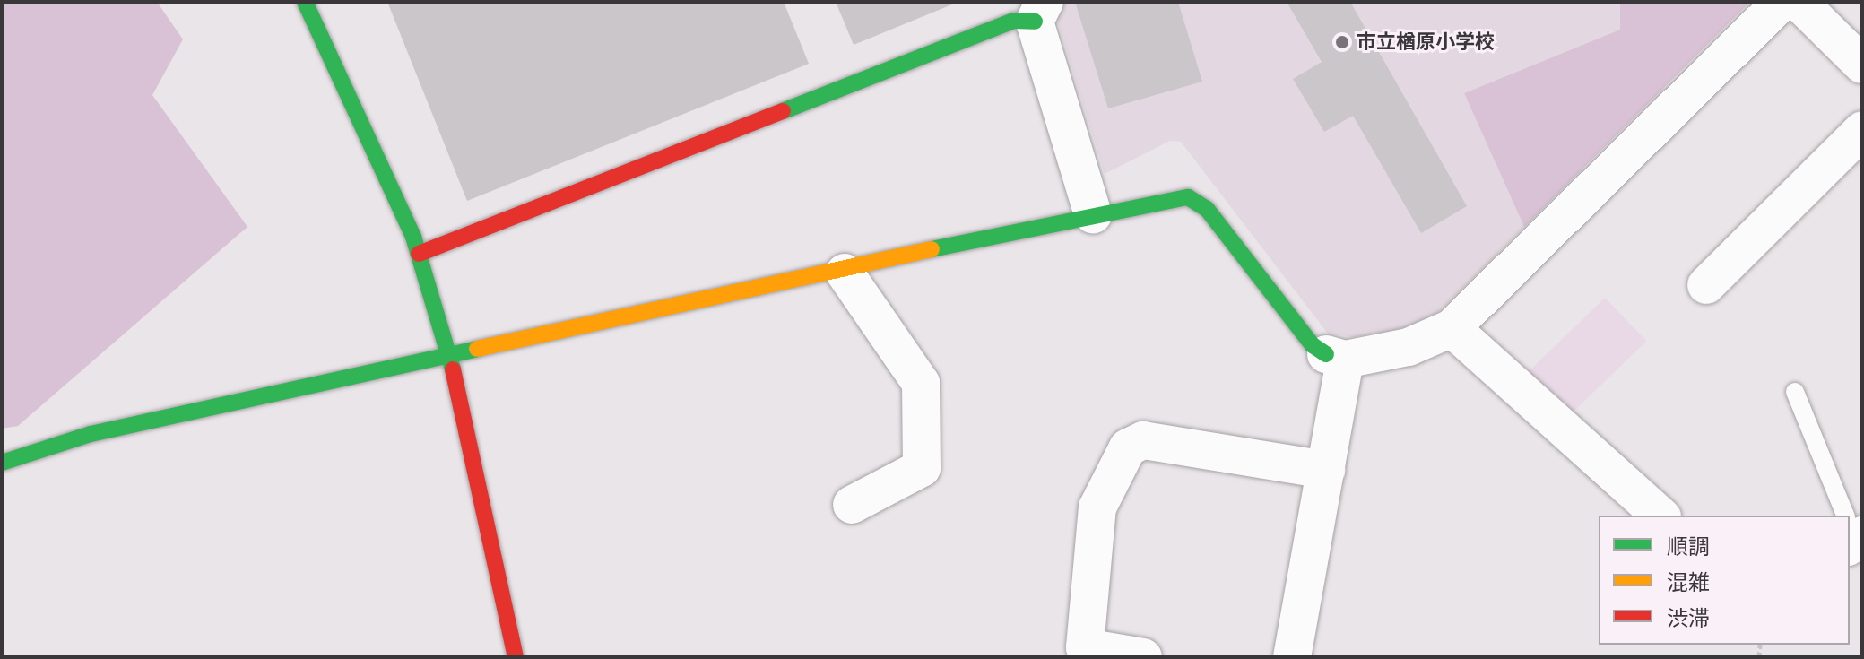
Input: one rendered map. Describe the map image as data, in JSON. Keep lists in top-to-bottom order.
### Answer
{
  "places": ["市立楢原小学校"],
  "legend": ["順調", "混雑", "渋滞"]
}
